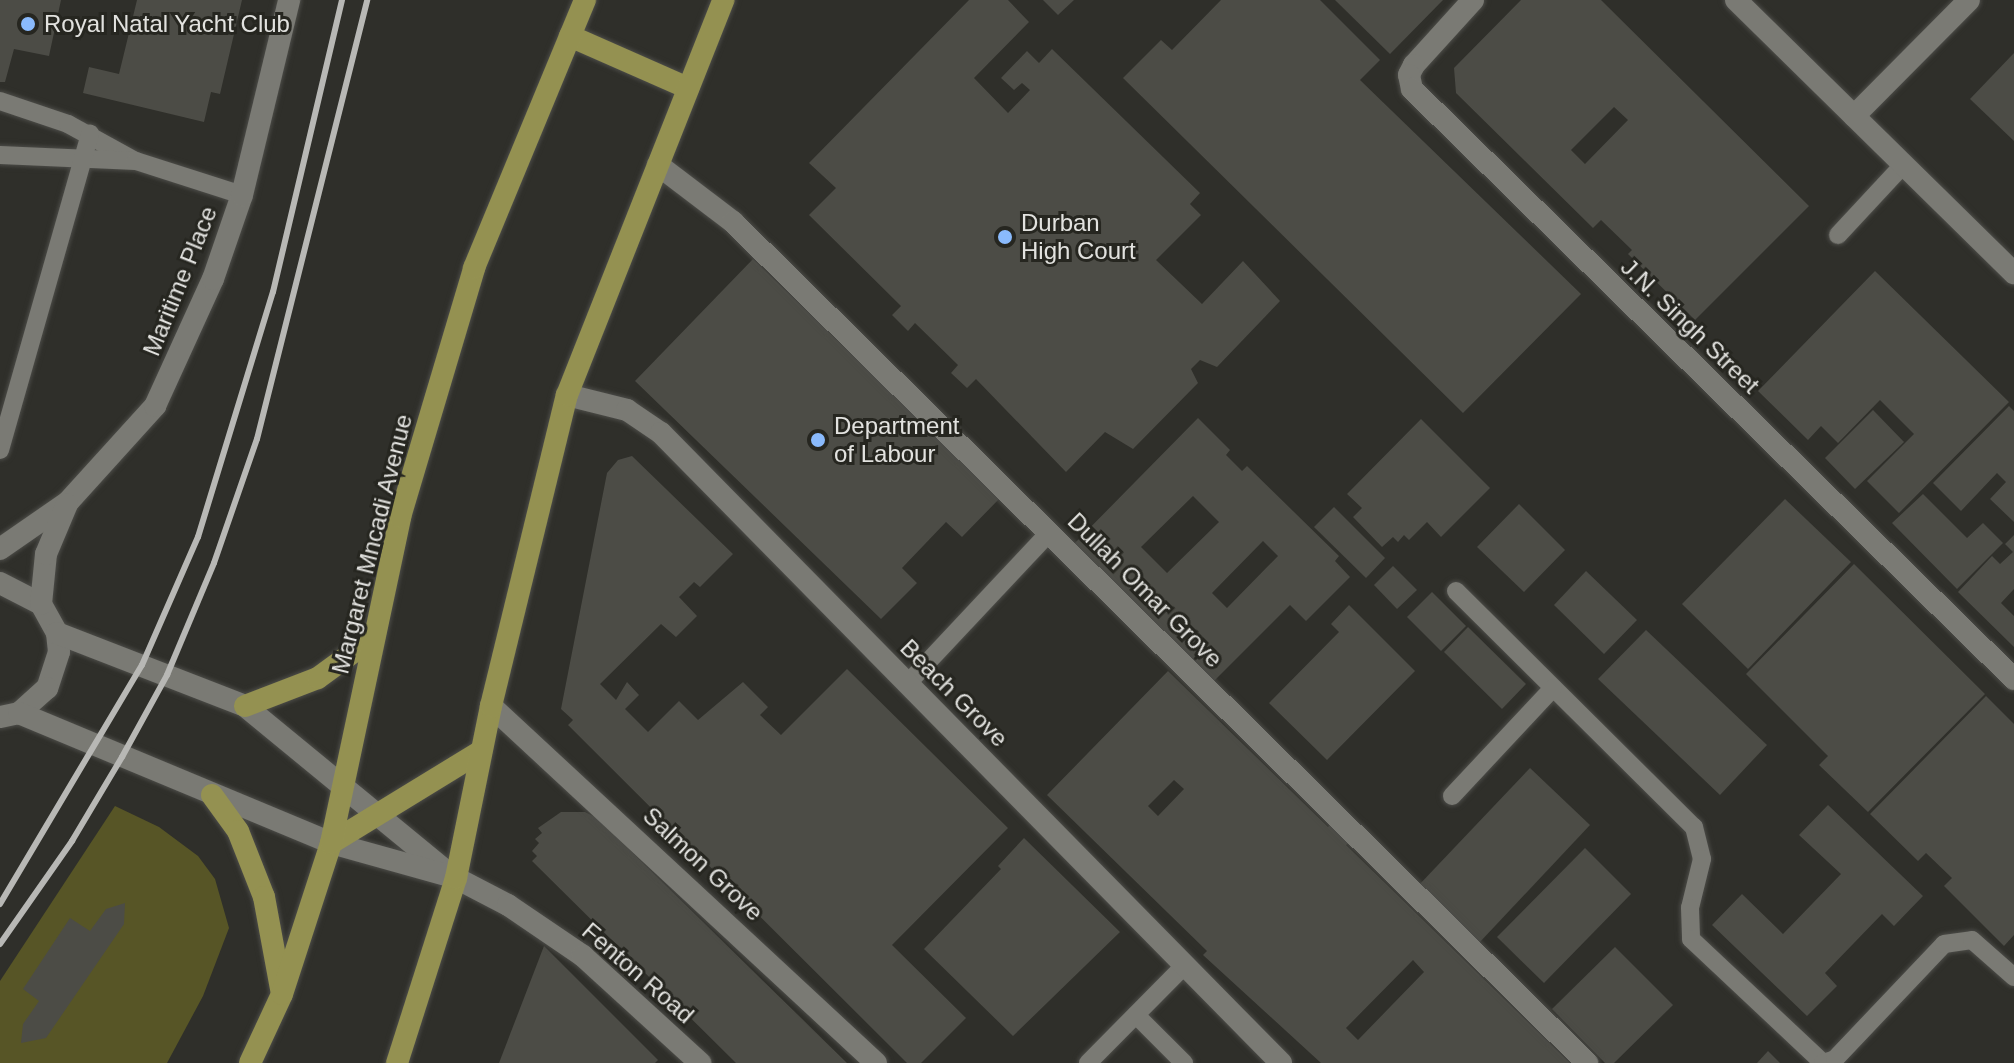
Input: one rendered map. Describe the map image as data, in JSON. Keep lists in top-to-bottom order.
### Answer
{
  "streets": {
    "main road": ["Margaret Mncadi Avenue"],
    "street": [
      "Maritime Place",
      "J.N. Singh Street",
      "Dullah Omar Grove",
      "Beach Grove",
      "Salmon Grove",
      "Fenton Road"
    ]
  },
  "places": ["Royal Natal Yacht Club", "Durban High Court", "Department of Labour"]
}
